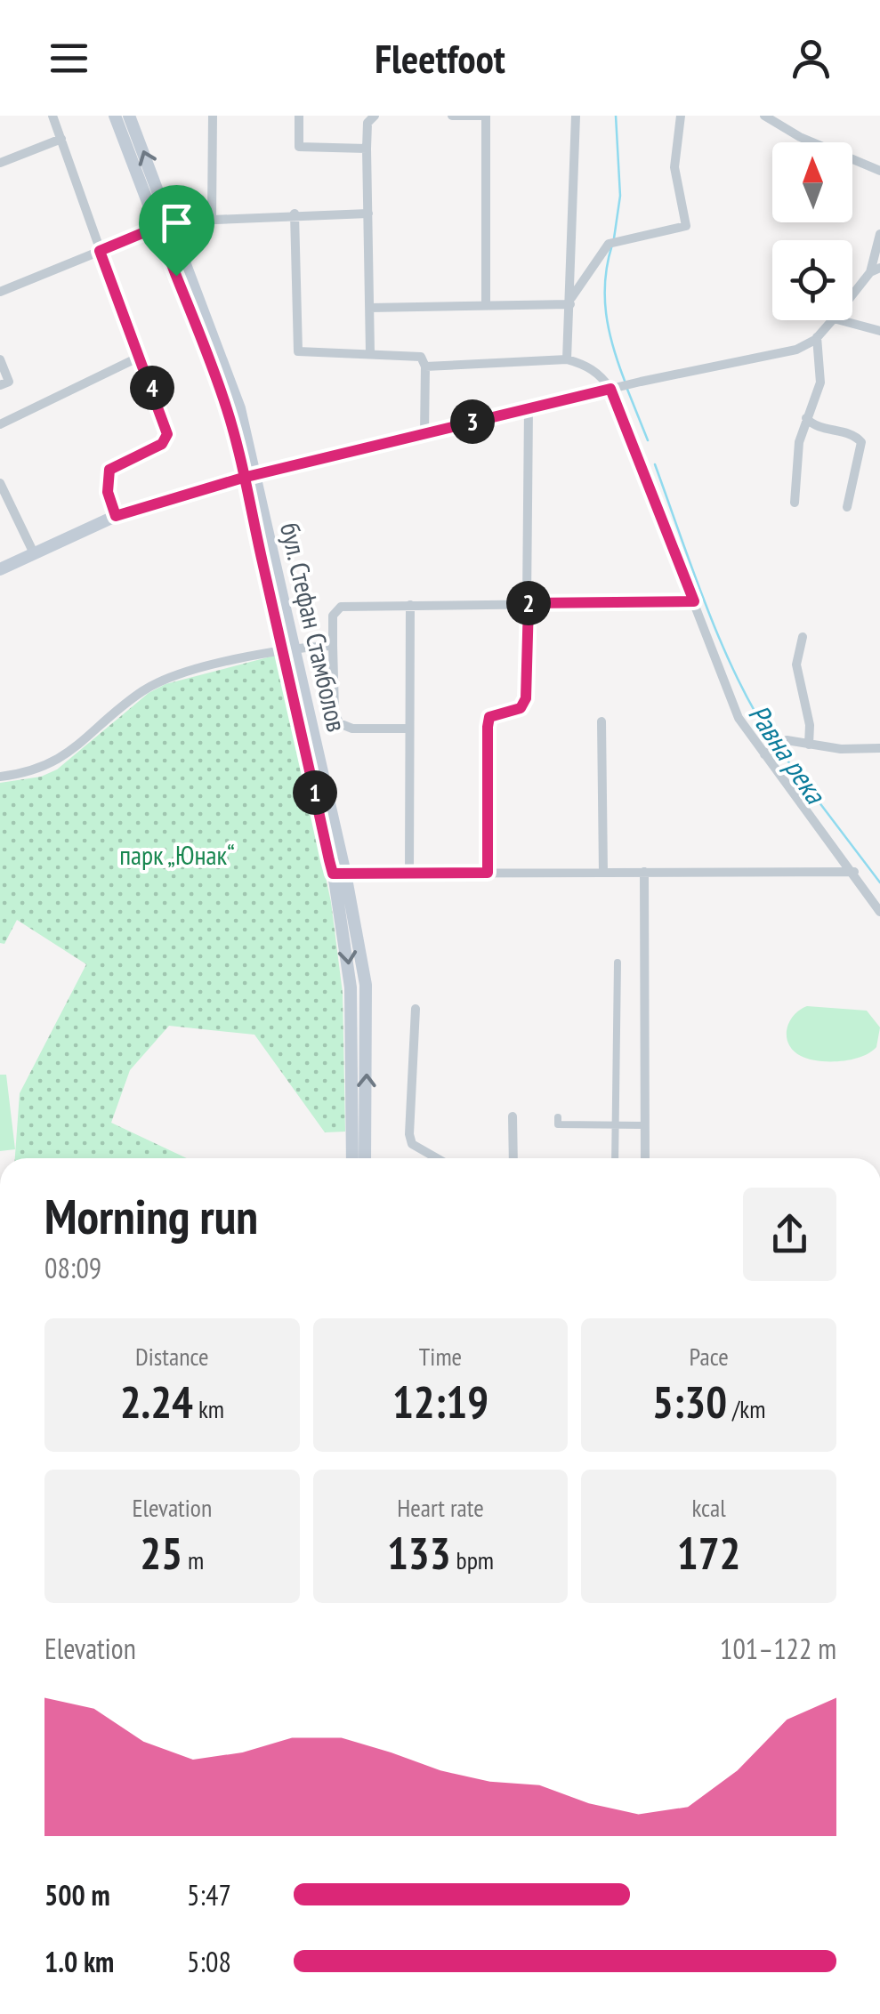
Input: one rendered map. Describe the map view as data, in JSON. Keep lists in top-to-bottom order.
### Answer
{
  "streets": {
    "main road": ["бул. Стефан Стамболов"]
  },
  "water": ["Равна река"],
  "parks": ["парк „Юнак“"],
  "north": "top",
  "page": {
    "header": "Fleetfoot",
    "pins": [
      "4",
      "3",
      "2",
      "1"
    ],
    "heading": ["Morning run", "08:09"],
    "stats": [
      ["Distance", "2.24 km"],
      ["Time", "12:19"],
      ["Pace", "5:30 /km"],
      ["Elevation", "25 m"],
      ["Heart rate", "133 bpm"],
      ["kcal", "172"]
    ],
    "chart": ["Elevation", "101–122 m"],
    "list": [
      {
        "name": "500 m",
        "note": "5:47"
      },
      {
        "name": "1.0 km",
        "note": "5:08"
      }
    ]
  }
}
